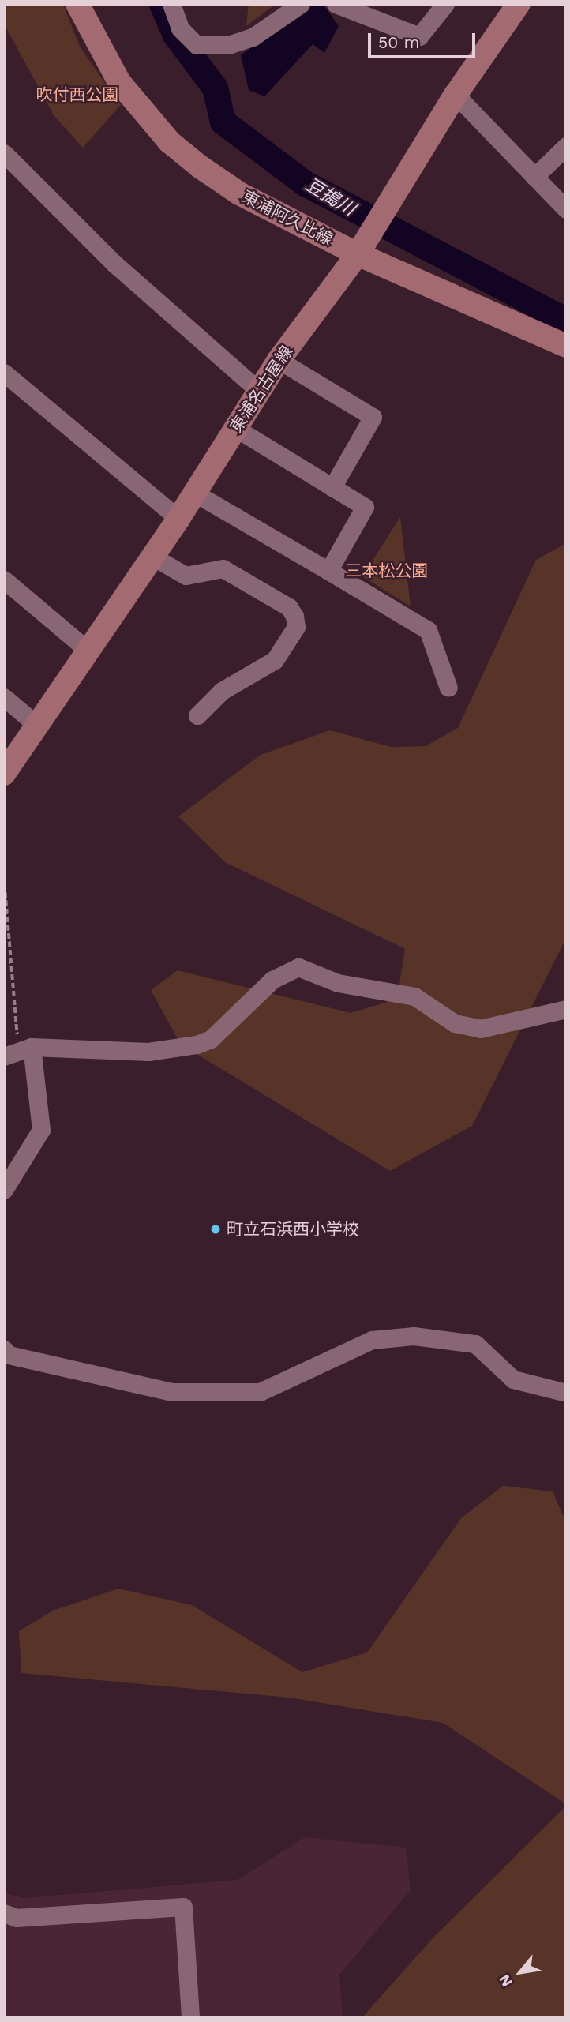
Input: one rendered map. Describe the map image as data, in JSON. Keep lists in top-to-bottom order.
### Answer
{
  "streets": {
    "main road": ["東浦阿久比線", "東浦名古屋線"]
  },
  "crossings": [
    ["東浦阿久比線", "東浦名古屋線"]
  ],
  "water": ["豆搗川"],
  "parks": ["吹付西公園", "三本松公園"],
  "places": ["町立石浜西小学校"],
  "scale_bar": "50 m",
  "north": "bottom left"
}
